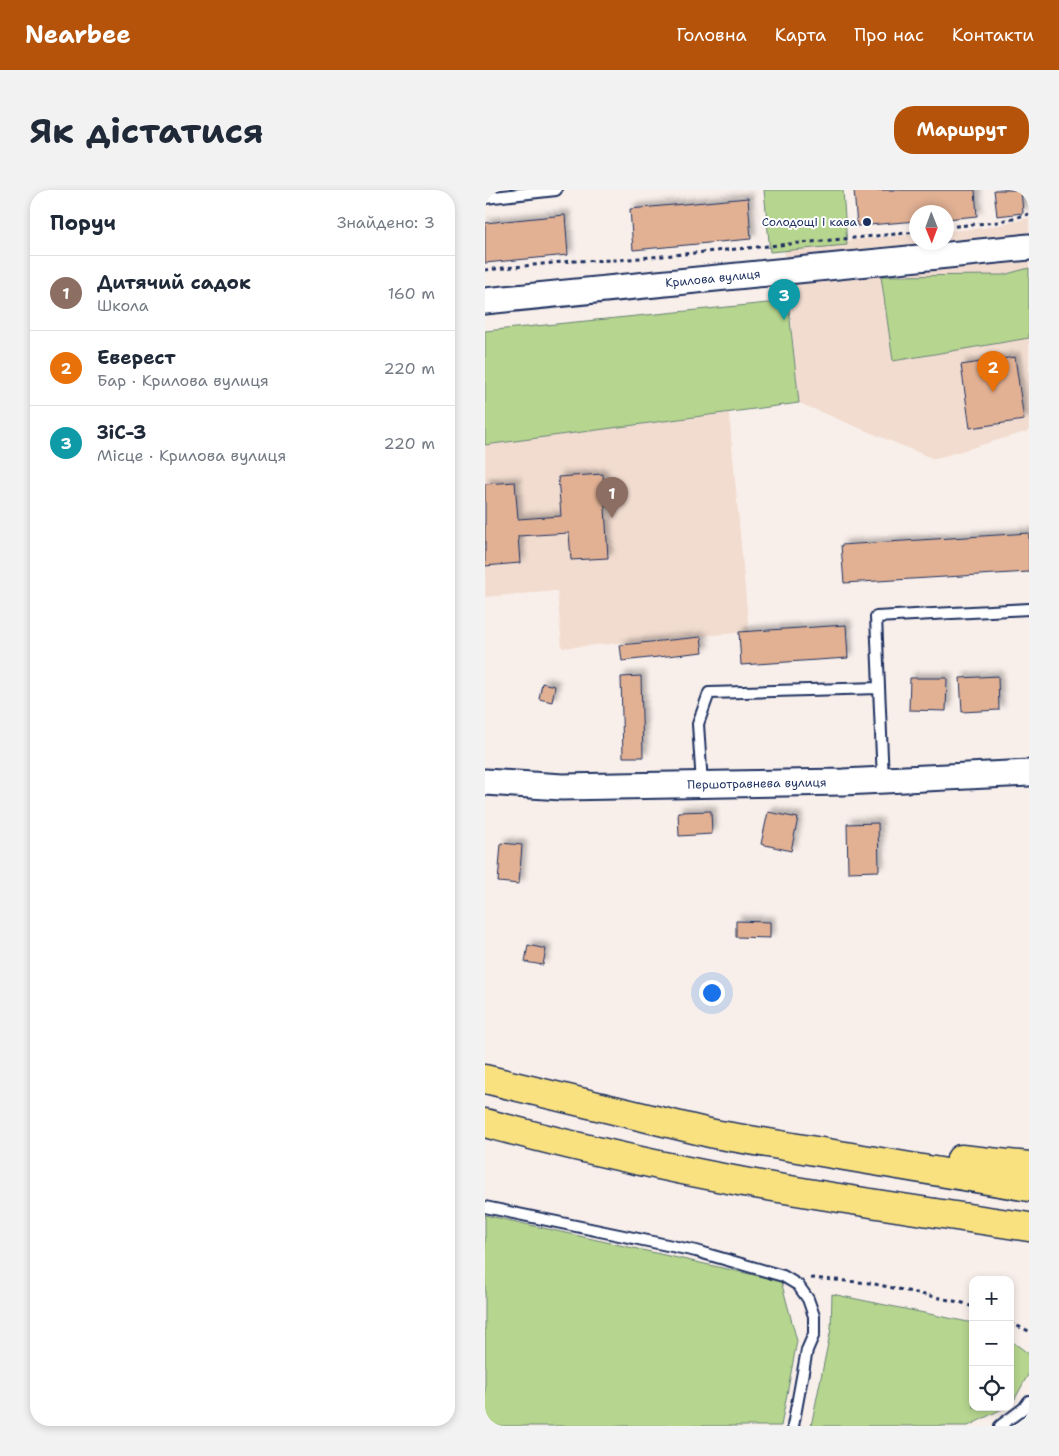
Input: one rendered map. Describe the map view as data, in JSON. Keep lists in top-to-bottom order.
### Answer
{
  "streets": {
    "street": ["Крилова вулиця", "Першотравнева вулиця"]
  },
  "places": ["Солодощі і кава"],
  "north": "bottom",
  "page": {
    "header": "Nearbee",
    "nav": [
      "Головна",
      "Карта",
      "Про нас",
      "Контакти"
    ],
    "buttons": "Маршрут",
    "title": "Як дістатися",
    "heading": ["Поруч", "Знайдено: 3"],
    "list": [
      {
        "mark": "1",
        "name": "Дитячий садок",
        "note": "Школа",
        "value": "160 m"
      },
      {
        "mark": "2",
        "name": "Еверест",
        "note": "Бар · Крилова вулиця",
        "value": "220 m"
      },
      {
        "mark": "3",
        "name": "ЗіС-3",
        "note": "Місце · Крилова вулиця",
        "value": "220 m"
      }
    ],
    "pins": ["3", "2", "1"],
    "map_buttons": ["+", "−"]
  }
}
